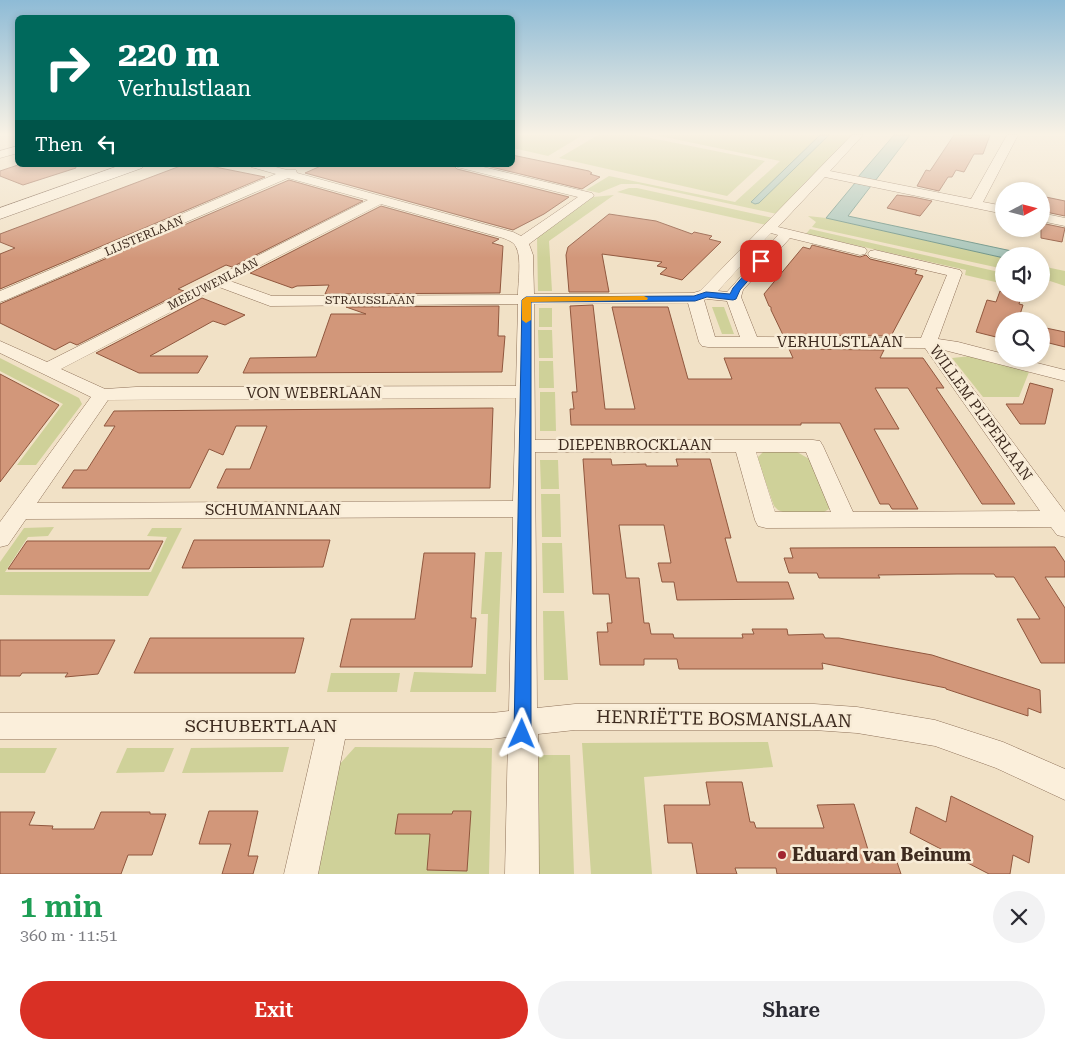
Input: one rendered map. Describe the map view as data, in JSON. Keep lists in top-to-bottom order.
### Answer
{
  "streets": {
    "street": [
      "LIJSTERLAAN",
      "MEEUWENLAAN",
      "STRAUSSLAAN",
      "VERHULSTLAAN",
      "VON WEBERLAAN",
      "WILLEM PIJPERLAAN",
      "DIEPENBROCKLAAN",
      "SCHUMANNLAAN",
      "HENRIËTTE BOSMANSLAAN",
      "SCHUBERTLAAN"
    ]
  },
  "crossings": [
    ["MEEUWENLAAN", "STRAUSSLAAN"],
    ["VERHULSTLAAN", "WILLEM PIJPERLAAN"],
    ["HENRIËTTE BOSMANSLAAN", "SCHUBERTLAAN"]
  ],
  "places": ["Eduard van Beinum"],
  "north": "right",
  "page": {
    "turn": ["220 m", "Verhulstlaan"],
    "then": "Then",
    "heading": ["1 min", "360 m · 11:51"],
    "buttons": ["Exit", "Share"]
  }
}
